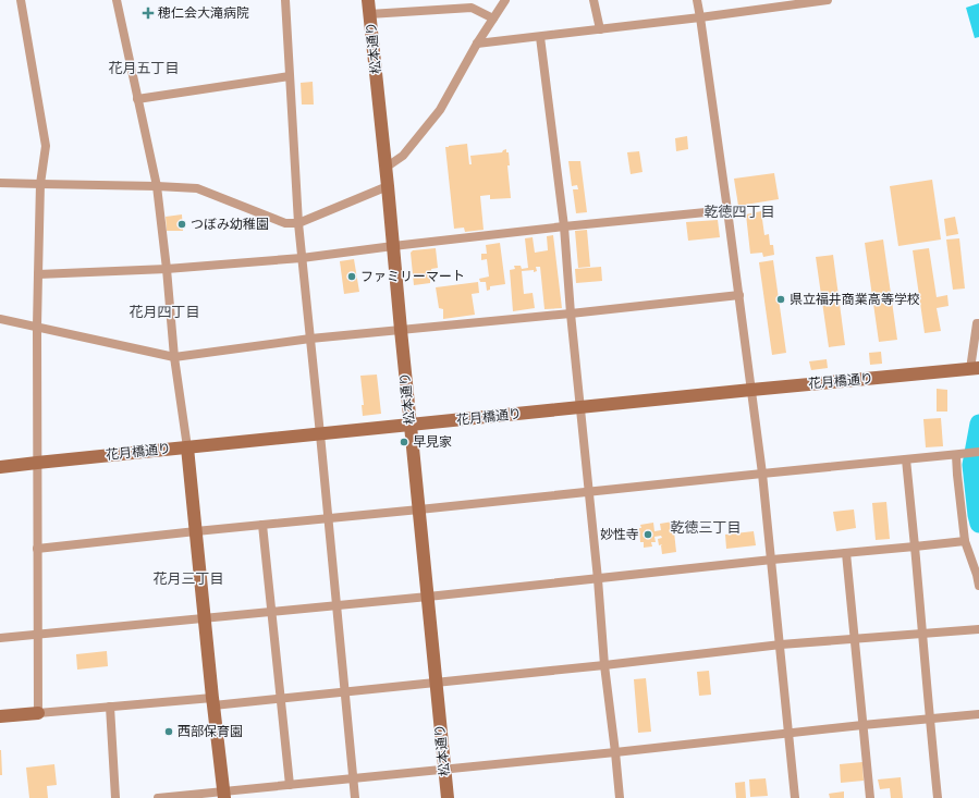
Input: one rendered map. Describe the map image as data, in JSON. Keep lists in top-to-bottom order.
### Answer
{
  "streets": {
    "street": ["松本通り", "花月橋通り"]
  },
  "crossings": [
    ["松本通り", "花月橋通り"]
  ],
  "districts": [
    "花月五丁目",
    "乾徳四丁目",
    "花月四丁目",
    "乾徳三丁目",
    "花月三丁目"
  ],
  "places": {
    "health": ["穂仁会大滝病院"],
    "other": [
      "つぼみ幼稚園",
      "ファミリーマート",
      "県立福井商業高等学校",
      "早見家",
      "妙性寺",
      "西部保育園"
    ]
  }
}
